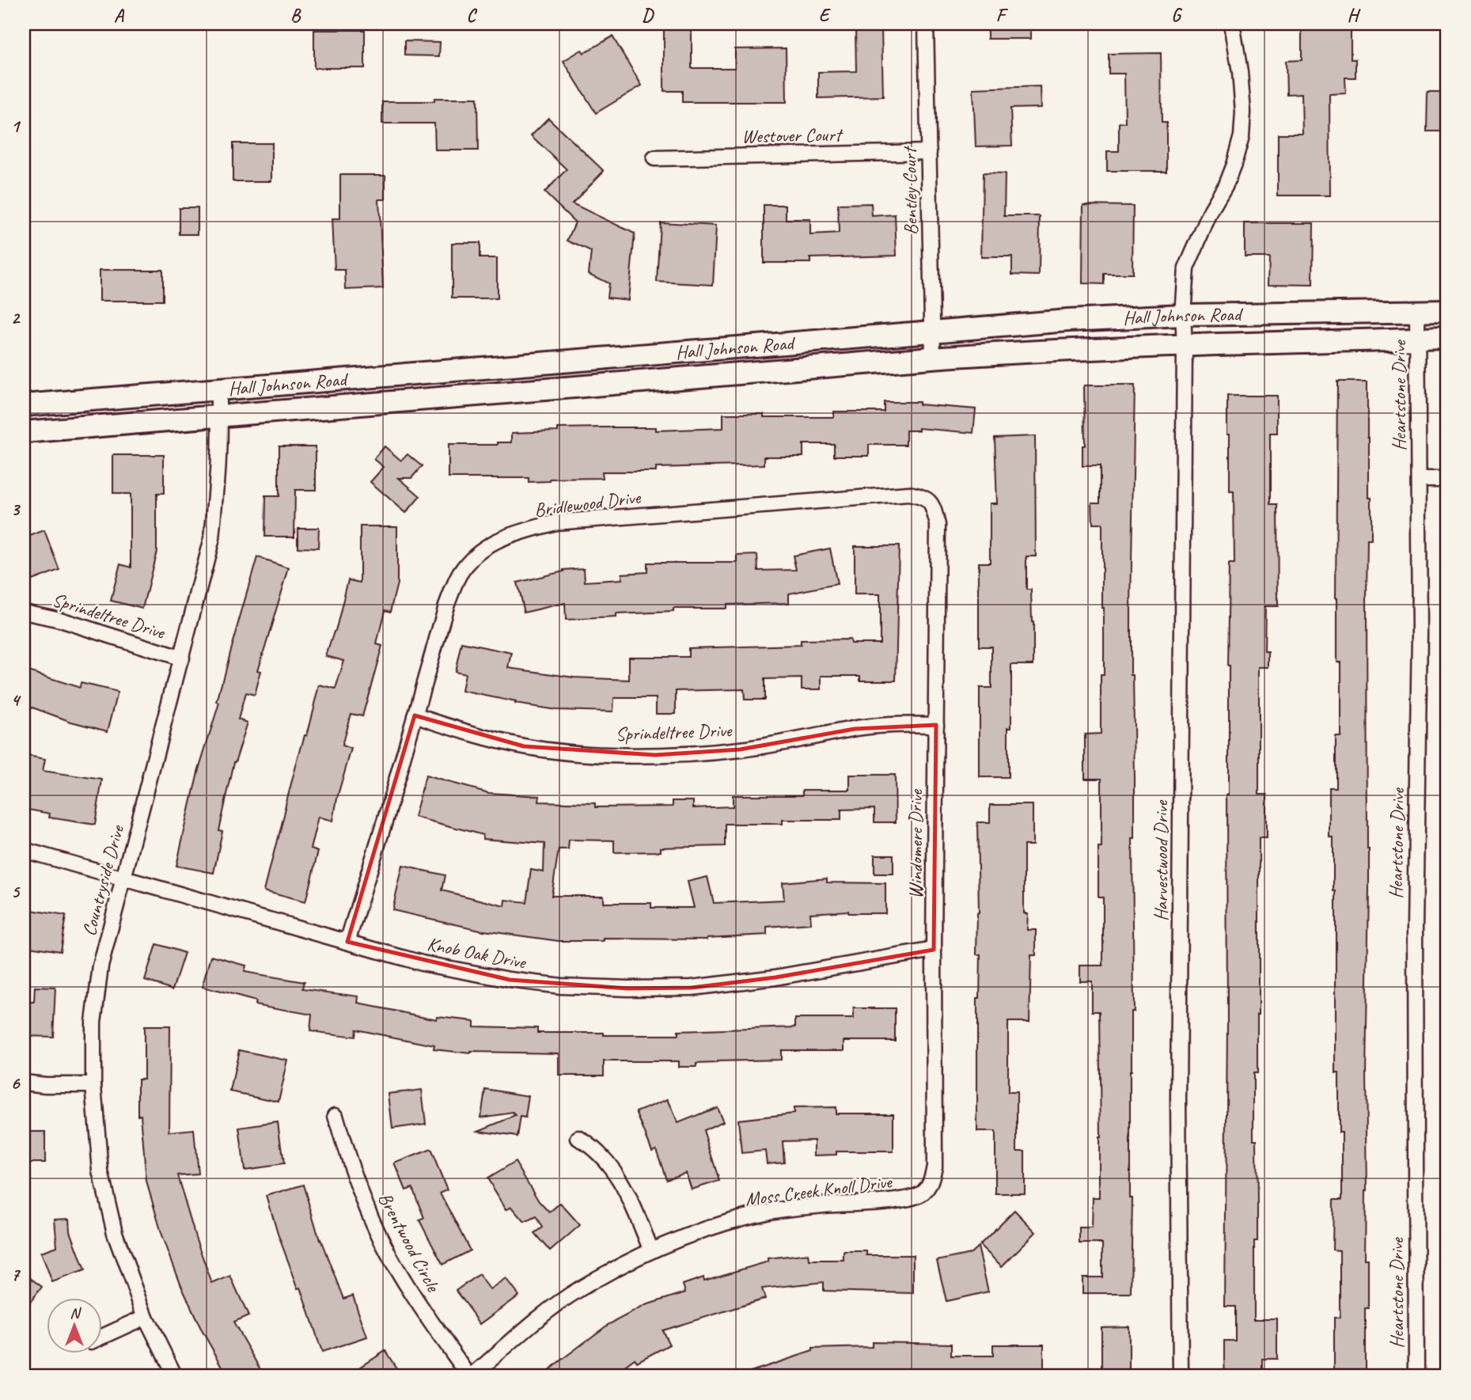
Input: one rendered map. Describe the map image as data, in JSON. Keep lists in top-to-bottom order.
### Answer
{
  "streets": {
    "main road": ["Hall Johnson Road"],
    "street": [
      "Westover Court",
      "Bentley Court",
      "Heartstone Drive",
      "Bridlewood Drive",
      "Sprindeltree Drive",
      "Windomere Drive",
      "Harvestwood Drive",
      "Countryside Drive",
      "Knob Oak Drive",
      "Moss Creek Knoll Drive",
      "Brentwood Circle"
    ]
  },
  "crossings": [
    ["Westover Court", "Bentley Court"],
    ["Bentley Court", "Hall Johnson Road"],
    ["Hall Johnson Road", "Heartstone Drive"],
    ["Hall Johnson Road", "Harvestwood Drive"],
    ["Hall Johnson Road", "Countryside Drive"],
    ["Bridlewood Drive", "Sprindeltree Drive"],
    ["Bridlewood Drive", "Windomere Drive"],
    ["Bridlewood Drive", "Knob Oak Drive"],
    ["Sprindeltree Drive", "Windomere Drive"],
    ["Sprindeltree Drive", "Countryside Drive"],
    ["Windomere Drive", "Knob Oak Drive"],
    ["Windomere Drive", "Moss Creek Knoll Drive"],
    ["Countryside Drive", "Knob Oak Drive"],
    ["Moss Creek Knoll Drive", "Brentwood Circle"]
  ],
  "north": "top",
  "grid": {
    "columns": [
      "A",
      "B",
      "C",
      "D",
      "E",
      "F",
      "G",
      "H"
    ],
    "rows": [
      "1",
      "2",
      "3",
      "4",
      "5",
      "6",
      "7"
    ]
  }
}
